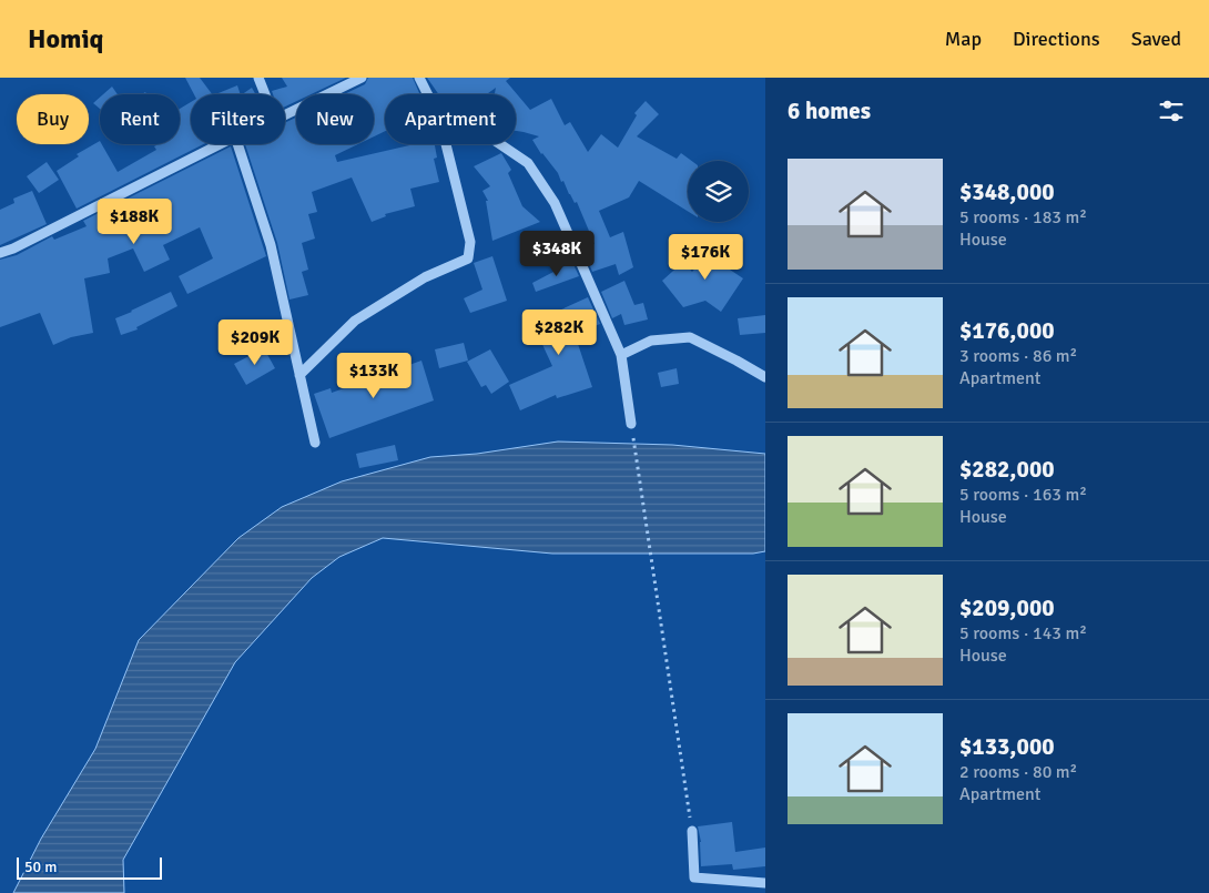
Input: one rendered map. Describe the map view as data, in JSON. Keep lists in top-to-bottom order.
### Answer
{
  "scale_bar": "50 m",
  "page": {
    "header": "Homiq",
    "nav": ["Map", "Directions", "Saved"],
    "heading": "6 homes",
    "chip": [
      "Buy",
      "Rent",
      "Filters",
      "New",
      "Apartment"
    ],
    "list": [
      {
        "name": "$348,000",
        "note": "5 rooms · 183 m² · House"
      },
      {
        "name": "$176,000",
        "note": "3 rooms · 86 m² · Apartment"
      },
      {
        "name": "$282,000",
        "note": "5 rooms · 163 m² · House"
      },
      {
        "name": "$209,000",
        "note": "5 rooms · 143 m² · House"
      },
      {
        "name": "$133,000",
        "note": "2 rooms · 80 m² · Apartment"
      }
    ],
    "price": [
      "$188K",
      "$348K",
      "$176K",
      "$282K",
      "$209K",
      "$133K"
    ],
    "scale": "50 m"
  }
}
